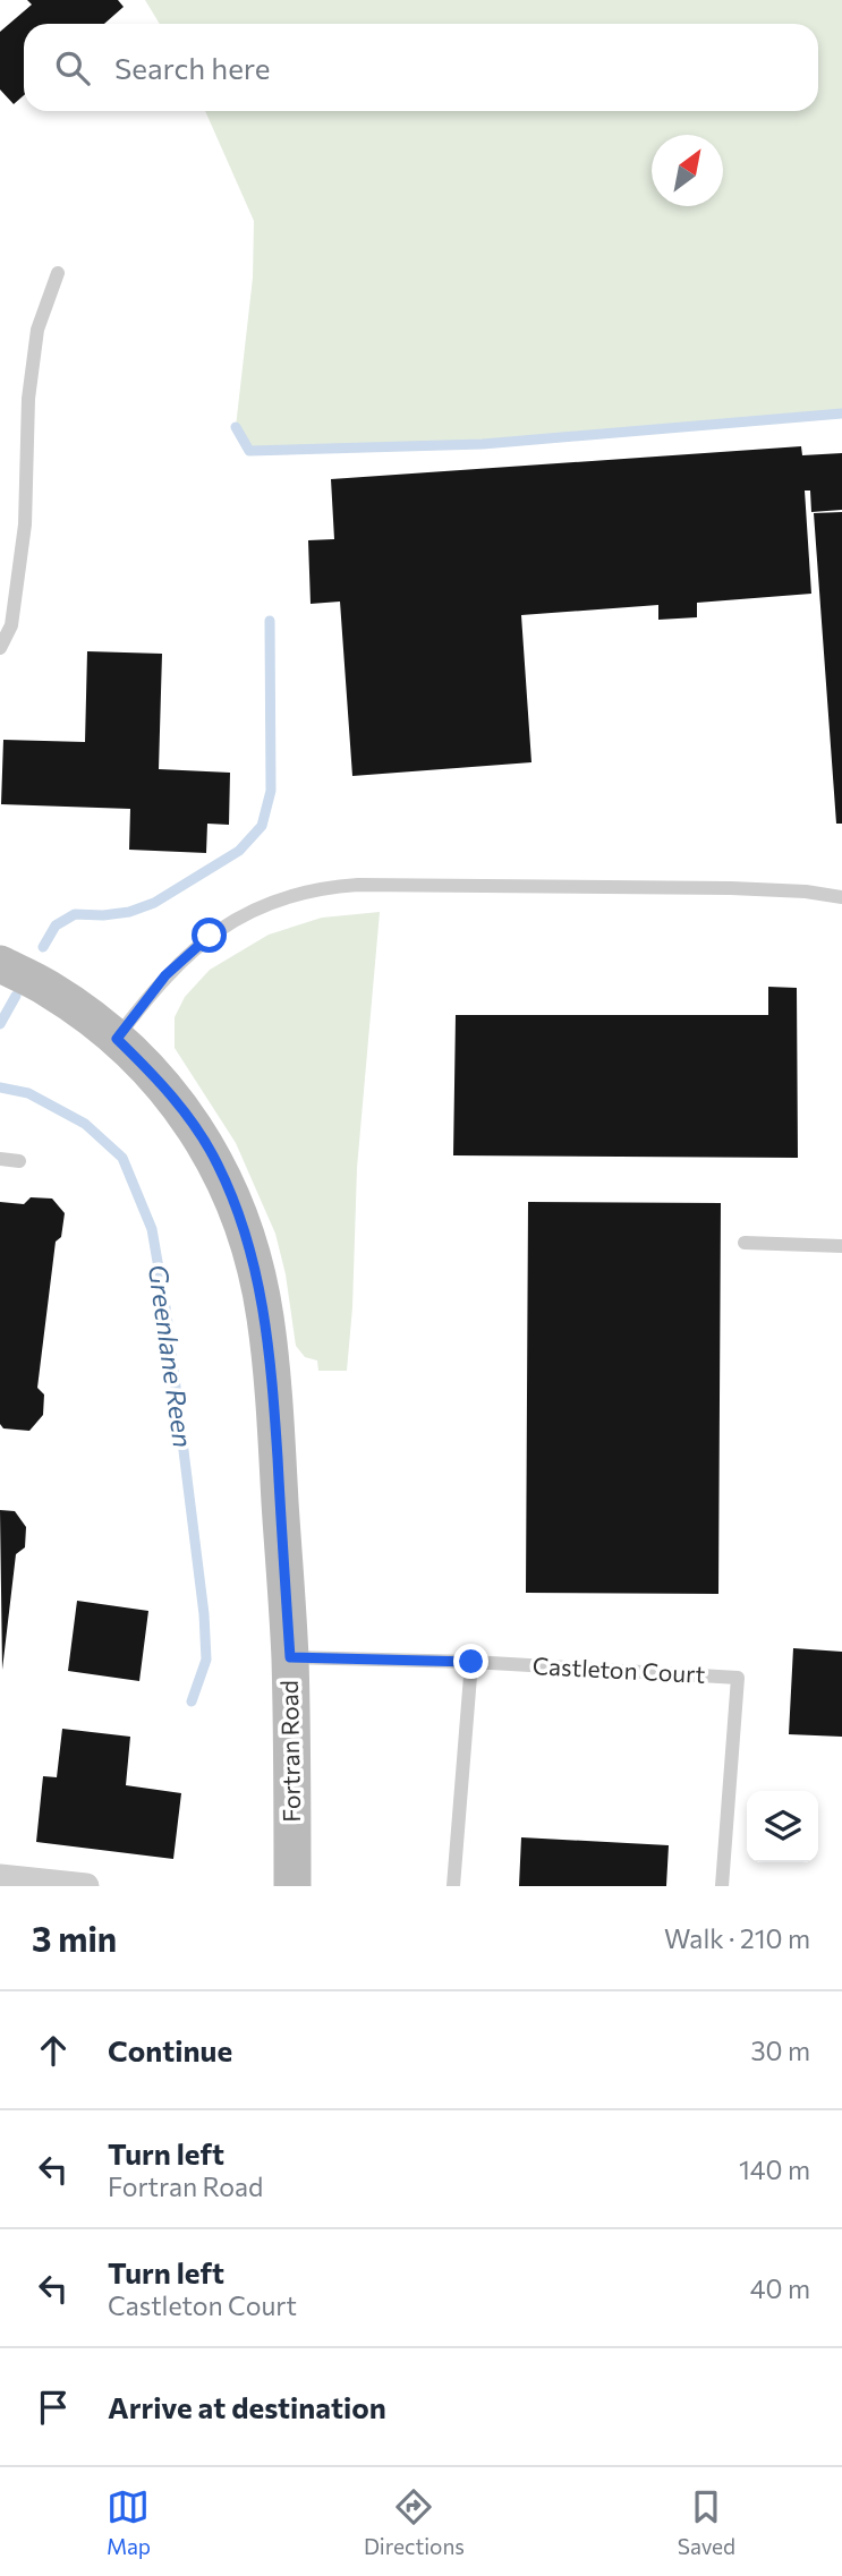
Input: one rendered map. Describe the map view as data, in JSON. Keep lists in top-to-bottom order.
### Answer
{
  "streets": {
    "street": ["Fortran Road"],
    "lane": ["Castleton Court"]
  },
  "crossings": [
    ["Castleton Court", "Fortran Road"]
  ],
  "water": ["Greenlane Reen"],
  "north": "top right",
  "page": {
    "search": "Search here",
    "heading": ["3 min", "Walk · 210 m"],
    "list": [
      ["Continue", "30 m"],
      ["Turn left", "Fortran Road", "140 m"],
      ["Turn left", "Castleton Court", "40 m"],
      "Arrive at destination"
    ],
    "nav": ["Map", "Directions", "Saved"]
  }
}
